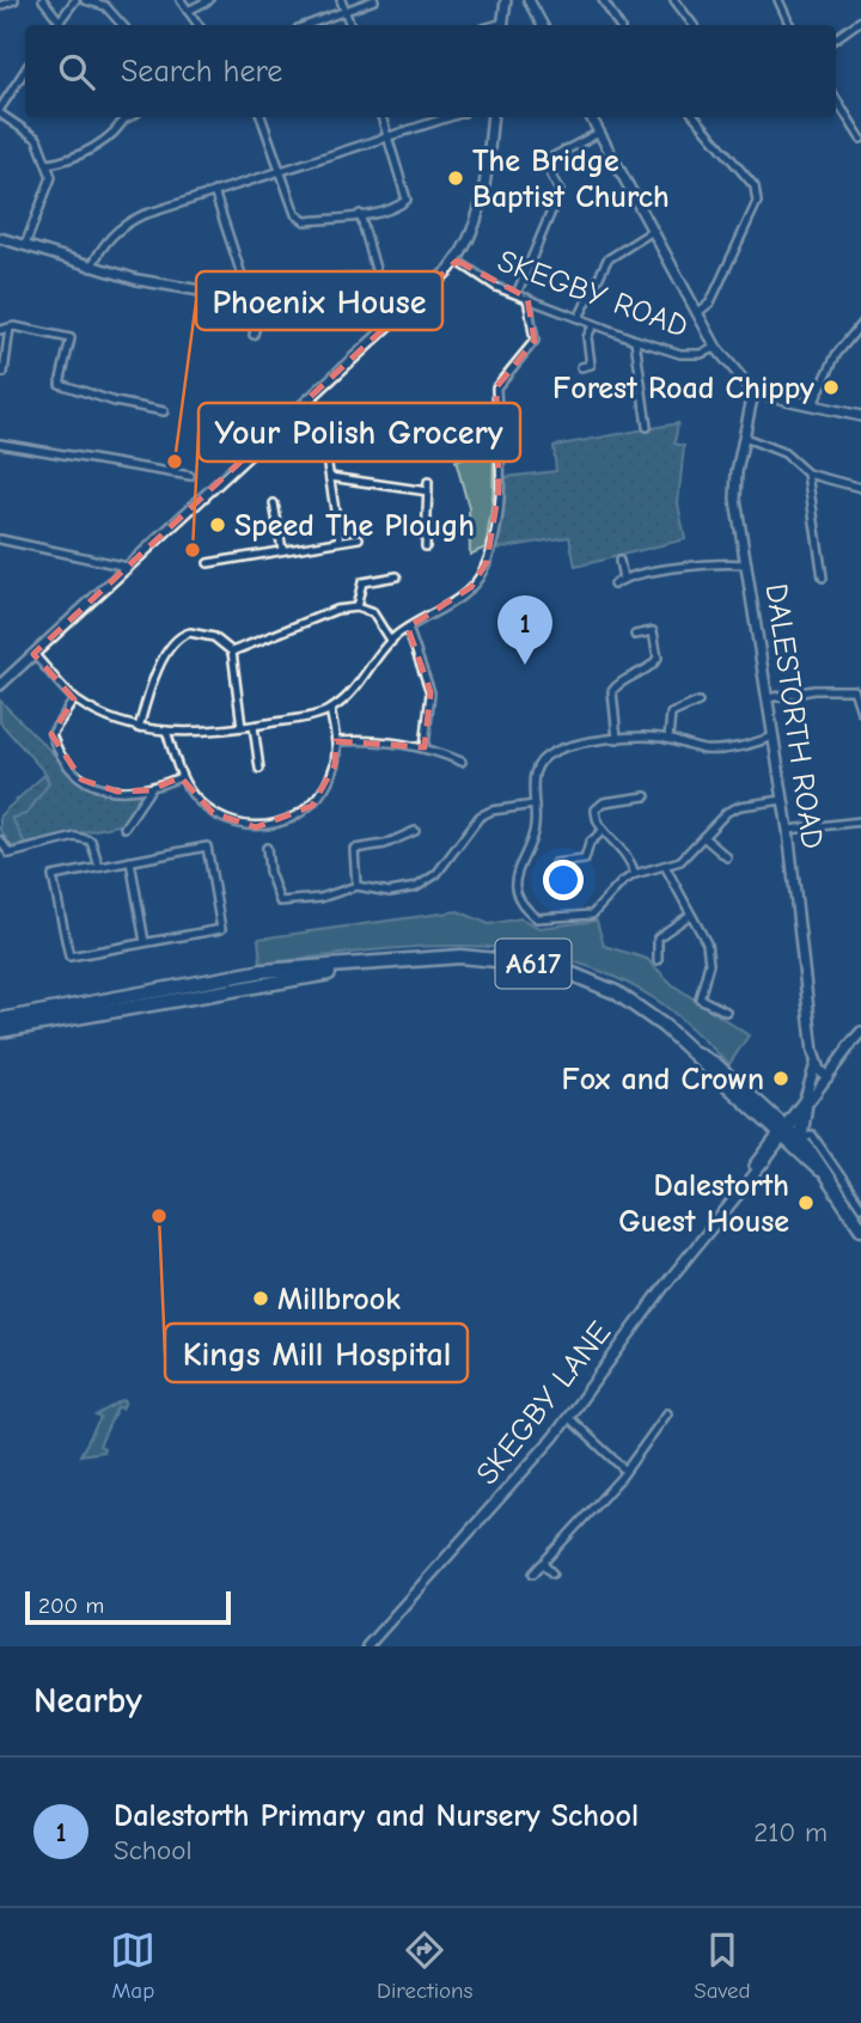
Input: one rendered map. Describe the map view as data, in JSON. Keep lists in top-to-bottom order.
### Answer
{
  "streets": {
    "highway": ["A617"],
    "main road": ["DALESTORTH ROAD", "SKEGBY LANE"],
    "street": ["SKEGBY ROAD"]
  },
  "crossings": [
    ["DALESTORTH ROAD", "SKEGBY LANE"],
    ["A617", "SKEGBY LANE"]
  ],
  "places": [
    "The Bridge Baptist Church",
    "Forest Road Chippy",
    "Phoenix House",
    "Speed The Plough",
    "Your Polish Grocery",
    "Fox and Crown",
    "Dalestorth Guest House",
    "Kings Mill Hospital",
    "Millbrook"
  ],
  "scale_bar": "200 m",
  "page": {
    "search": "Search here",
    "pins": "1",
    "scale": "200 m",
    "heading": "Nearby",
    "list": [
      {
        "mark": "1",
        "name": "Dalestorth Primary and Nursery School",
        "note": "School",
        "value": "210 m"
      }
    ],
    "nav": ["Map", "Directions", "Saved"]
  }
}
